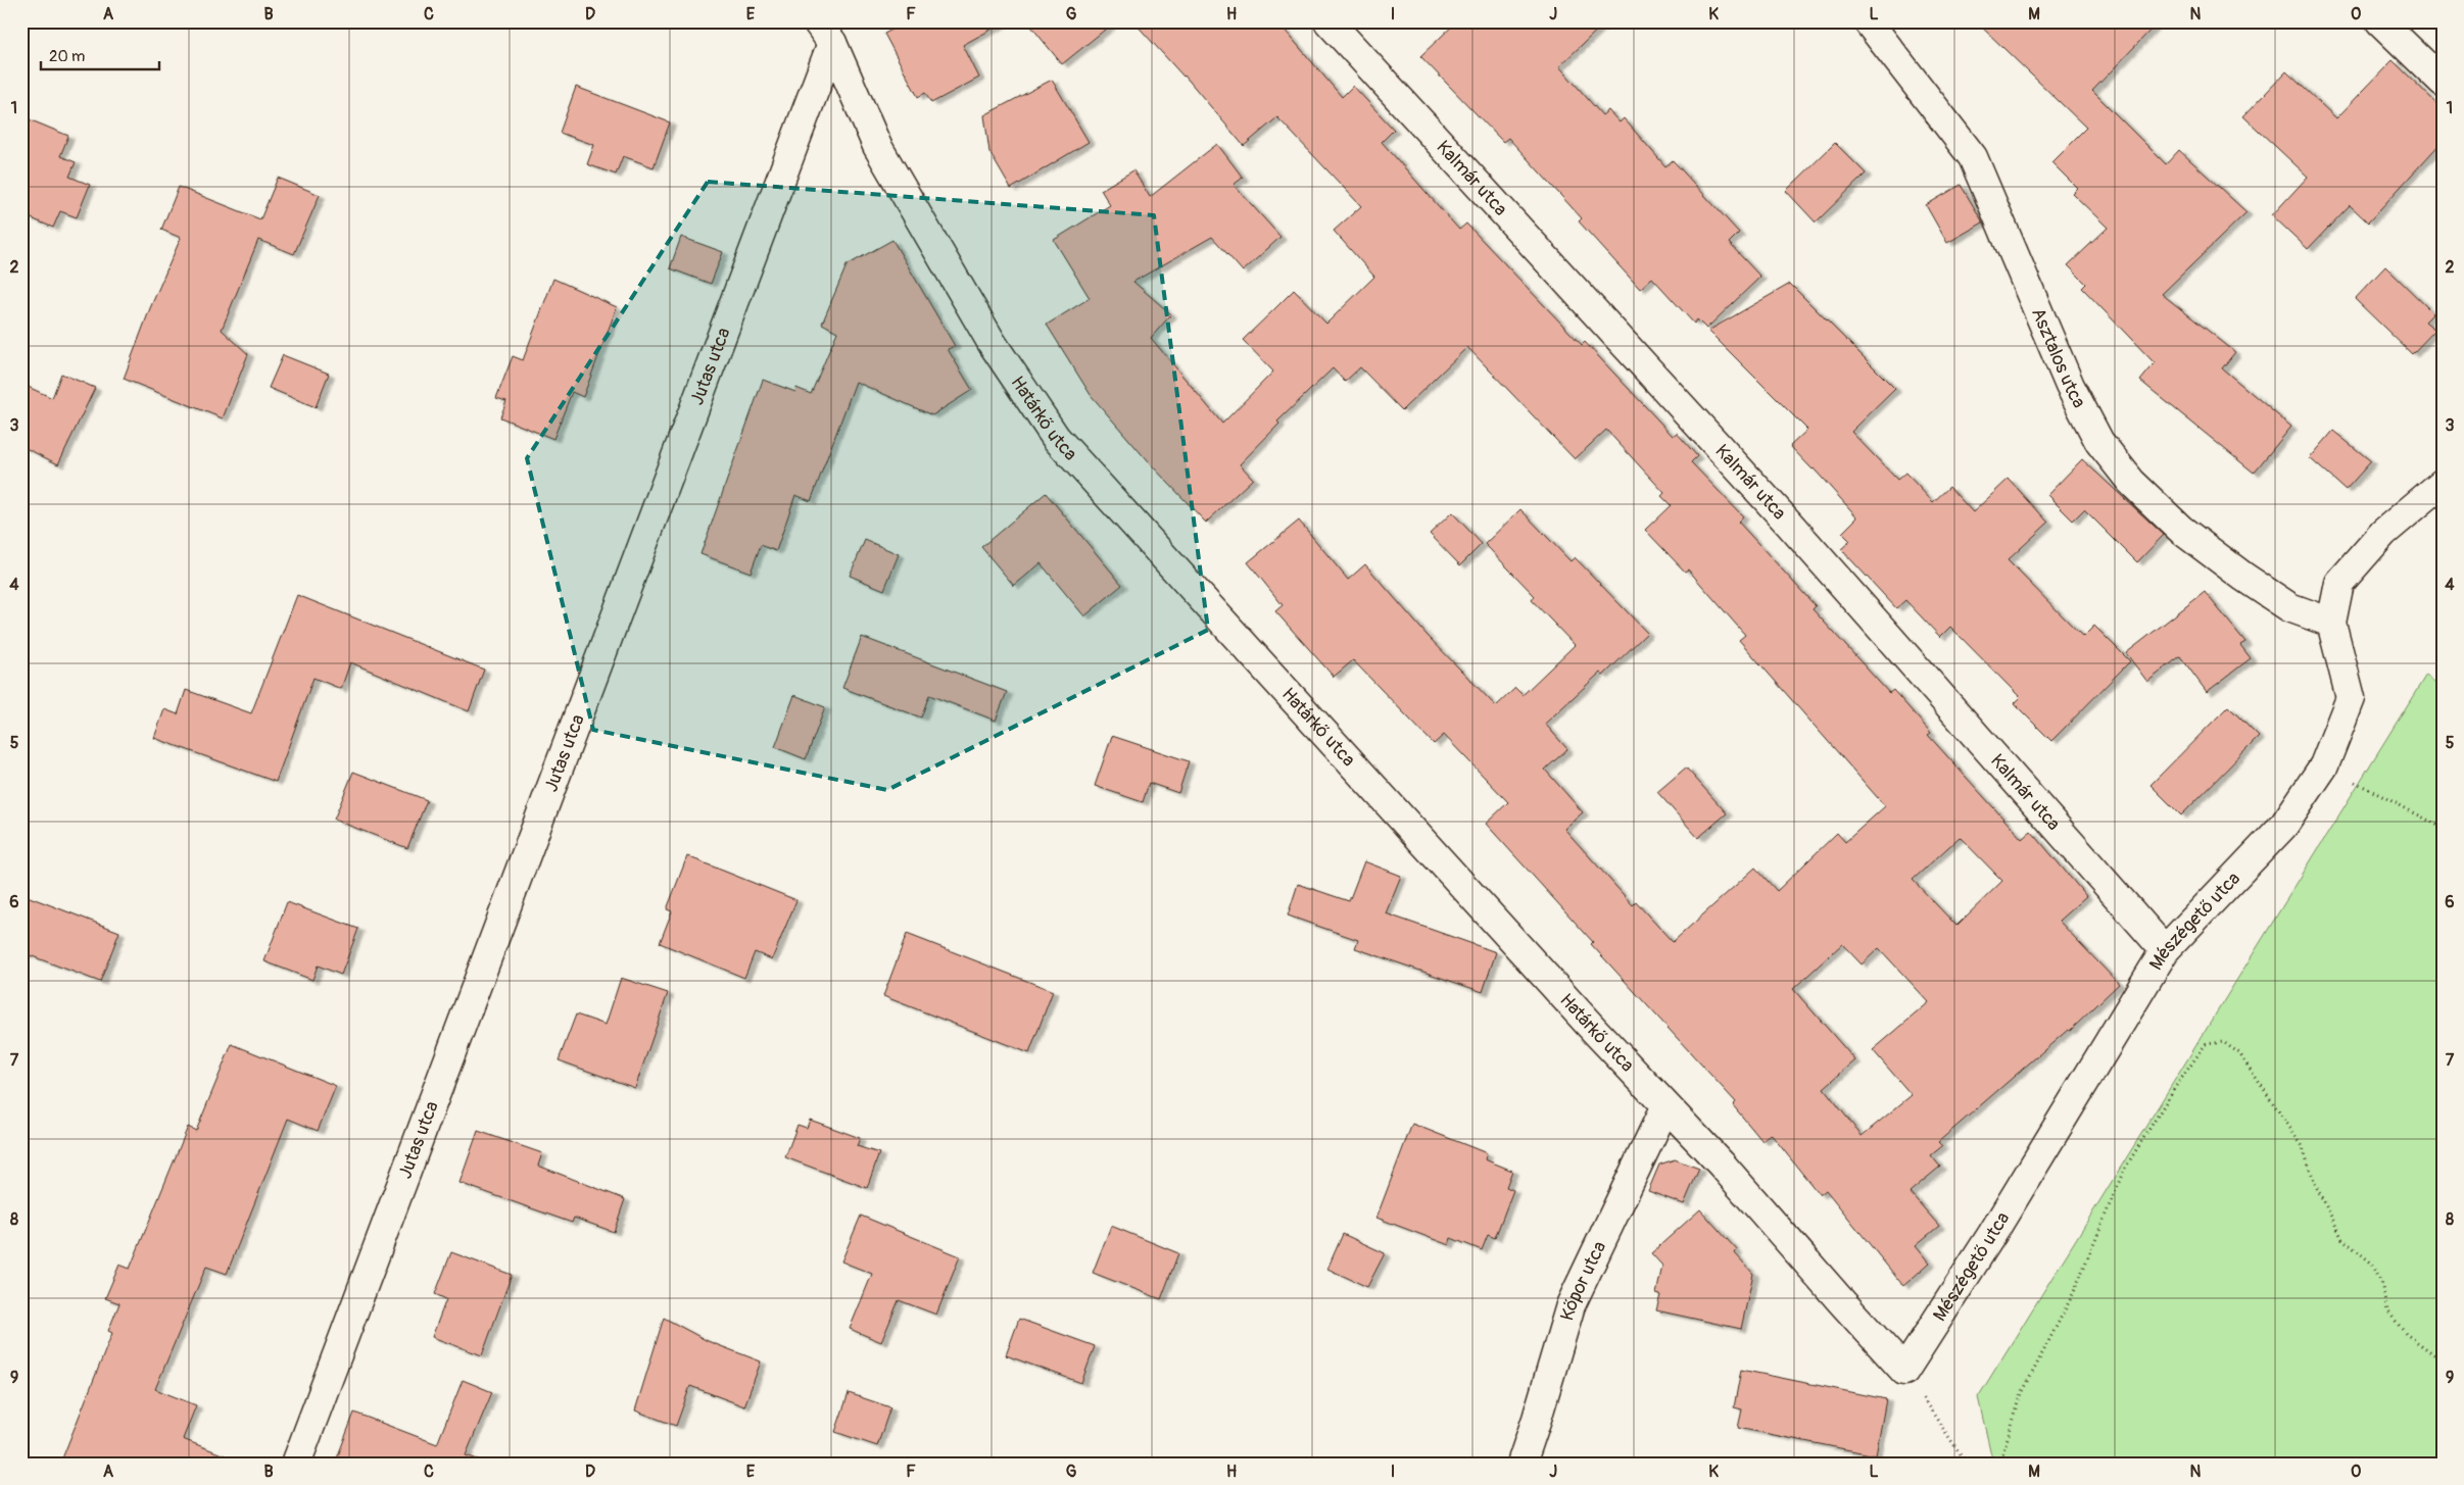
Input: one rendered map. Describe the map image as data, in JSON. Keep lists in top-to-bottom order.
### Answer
{
  "streets": {
    "street": [
      "Kalmár utca",
      "Asztalos utca",
      "Jutas utca",
      "Határkő utca",
      "Mészégető utca",
      "Kőpor utca"
    ]
  },
  "crossings": [
    ["Kalmár utca", "Mészégető utca"],
    ["Asztalos utca", "Mészégető utca"],
    ["Jutas utca", "Határkő utca"],
    ["Határkő utca", "Mészégető utca"],
    ["Határkő utca", "Kőpor utca"]
  ],
  "scale_bar": "20 m",
  "grid": {
    "columns": [
      "A",
      "B",
      "C",
      "D",
      "E",
      "F",
      "G",
      "H",
      "I",
      "J",
      "K",
      "L",
      "M",
      "N",
      "O"
    ],
    "rows": [
      "1",
      "2",
      "3",
      "4",
      "5",
      "6",
      "7",
      "8",
      "9"
    ]
  }
}
